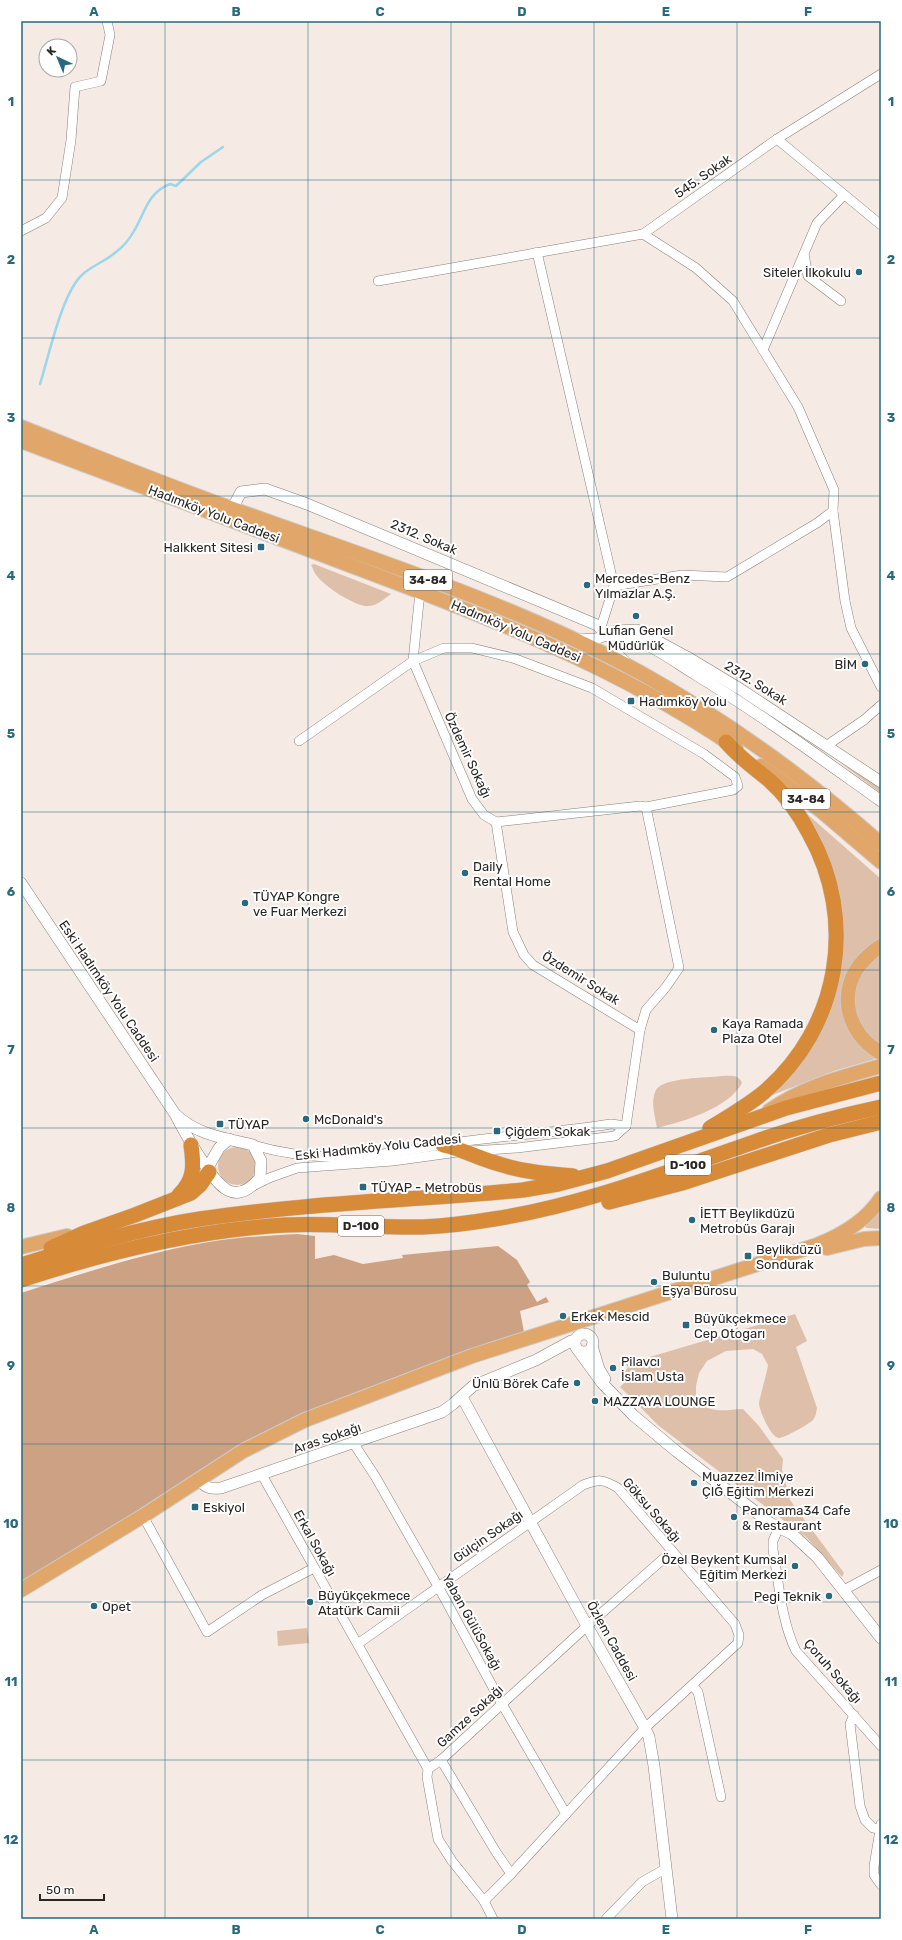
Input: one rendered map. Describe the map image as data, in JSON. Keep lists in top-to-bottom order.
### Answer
{
  "streets": {
    "highway": ["D-100"],
    "main road": ["Hadımköy Yolu Caddesi", "34-84"],
    "street": [
      "545. Sokak",
      "2312. Sokak",
      "Özdemir Sokağı",
      "Özdemir Sokak",
      "Eski Hadımköy Yolu Caddesi",
      "Aras Sokağı",
      "Göksu Sokağı",
      "Gülçin Sokağı",
      "Erkal Sokağı",
      "Yaban GülüSokağı",
      "Özlem Caddesi",
      "Çoruh Sokağı",
      "Gamze Sokağı"
    ]
  },
  "crossings": [
    ["Hadımköy Yolu Caddesi", "2312. Sokak"],
    ["Hadımköy Yolu Caddesi", "Özdemir Sokağı"],
    ["Özdemir Sokağı", "Özdemir Sokak"],
    ["Aras Sokağı", "Erkal Sokağı"],
    ["Aras Sokağı", "Yaban GülüSokağı"],
    ["Aras Sokağı", "Özlem Caddesi"],
    ["Göksu Sokağı", "Gülçin Sokağı"],
    ["Göksu Sokağı", "Gamze Sokağı"],
    ["Gülçin Sokağı", "Erkal Sokağı"],
    ["Gülçin Sokağı", "Yaban GülüSokağı"],
    ["Gülçin Sokağı", "Özlem Caddesi"],
    ["Erkal Sokağı", "Gamze Sokağı"],
    ["Yaban GülüSokağı", "Gamze Sokağı"],
    ["Özlem Caddesi", "Gamze Sokağı"]
  ],
  "places": {
    "other": [
      "Siteler İlkokulu",
      "Mercedes-Benz Yılmazlar A.Ş.",
      "Lufian Genel Müdürlük",
      "BİM",
      "Daily Rental Home",
      "TÜYAP Kongre ve Fuar Merkezi",
      "Kaya Ramada Plaza Otel",
      "McDonald's",
      "İETT Beylikdüzü Metrobüs Garajı",
      "Buluntu Eşya Bürosu",
      "Erkek Mescid",
      "Pilavcı İslam Usta",
      "Ünlü Börek Cafe",
      "MAZZAYA LOUNGE",
      "Muazzez İlmiye ÇIĞ Eğitim Merkezi",
      "Panorama34 Cafe & Restaurant",
      "Özel Beykent Kumsal Eğitim Merkezi",
      "Pegi Teknik",
      "Büyükçekmece Atatürk Camii",
      "Opet"
    ],
    "transit": [
      "Halkkent Sitesi",
      "Hadımköy Yolu",
      "TÜYAP",
      "Çiğdem Sokak",
      "TÜYAP - Metrobüs",
      "Beylikdüzü Sondurak",
      "Büyükçekmece Cep Otogarı",
      "Eskiyol"
    ]
  },
  "scale_bar": "50 m",
  "north": "top left",
  "grid": {
    "columns": [
      "A",
      "B",
      "C",
      "D",
      "E",
      "F"
    ],
    "rows": [
      "1",
      "2",
      "3",
      "4",
      "5",
      "6",
      "7",
      "8",
      "9",
      "10",
      "11",
      "12"
    ]
  }
}
